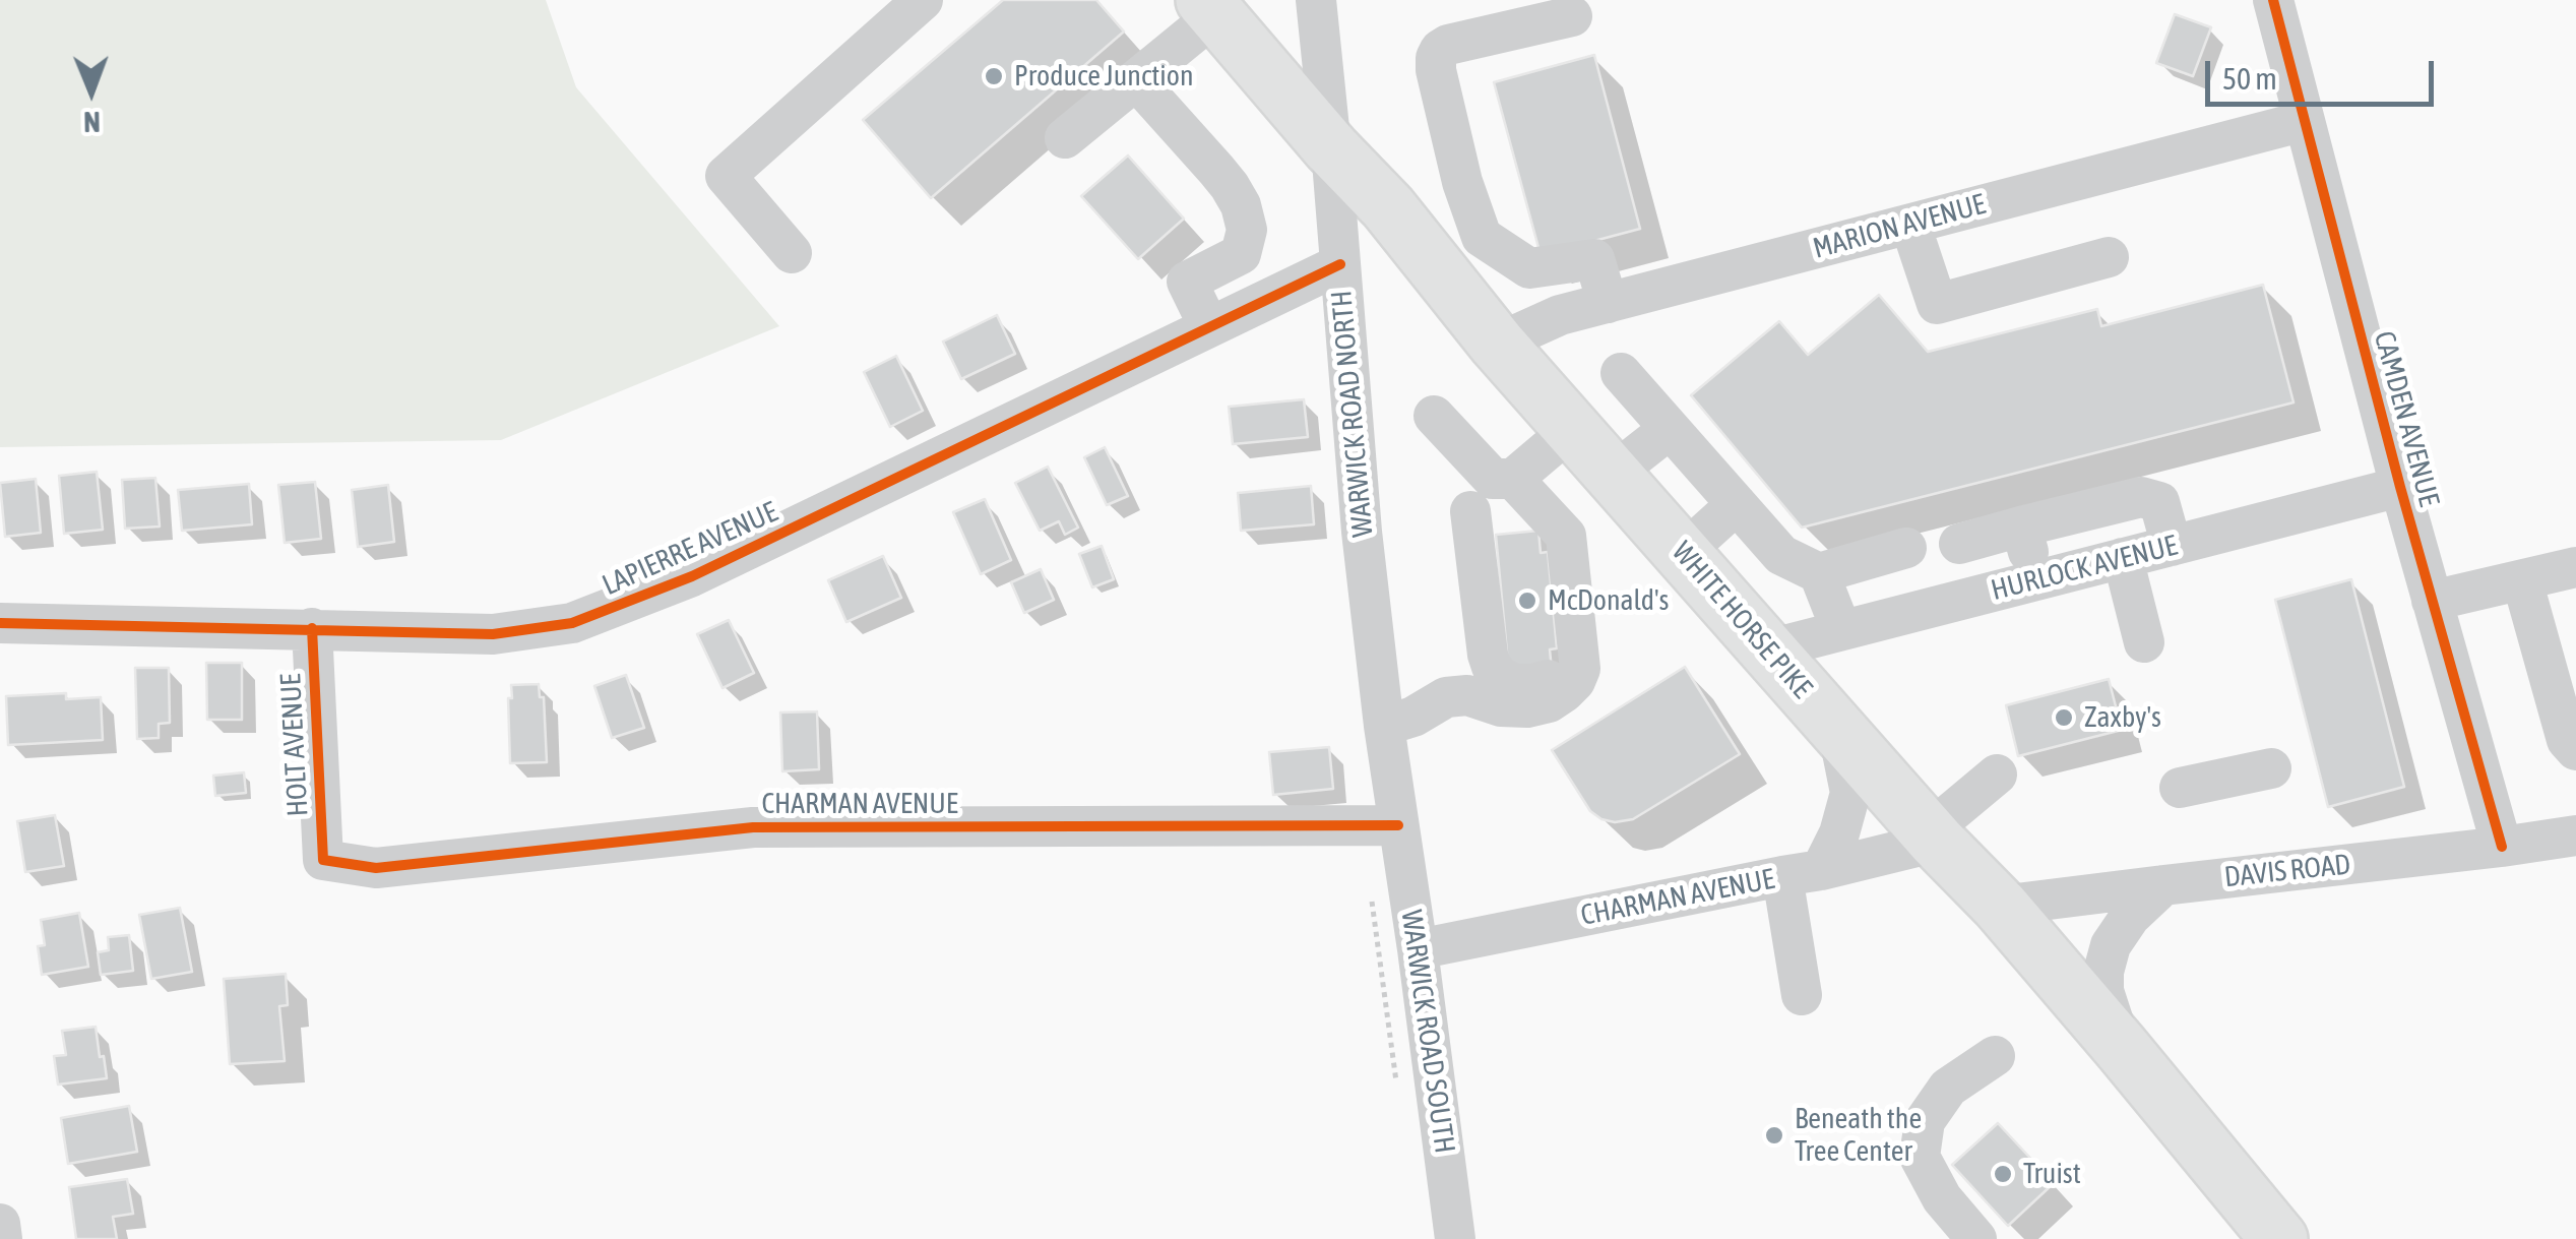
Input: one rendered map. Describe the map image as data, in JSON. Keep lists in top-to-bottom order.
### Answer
{
  "streets": {
    "highway": ["WHITE HORSE PIKE"],
    "street": [
      "MARION AVENUE",
      "WARWICK ROAD NORTH",
      "CAMDEN AVENUE",
      "LAPIERRE AVENUE",
      "HURLOCK AVENUE",
      "HOLT AVENUE",
      "CHARMAN AVENUE",
      "DAVIS ROAD",
      "WARWICK ROAD SOUTH"
    ]
  },
  "crossings": [
    ["MARION AVENUE", "CAMDEN AVENUE"],
    ["MARION AVENUE", "WHITE HORSE PIKE"],
    ["WARWICK ROAD NORTH", "LAPIERRE AVENUE"],
    ["WARWICK ROAD NORTH", "WHITE HORSE PIKE"],
    ["WARWICK ROAD NORTH", "CHARMAN AVENUE"],
    ["WARWICK ROAD NORTH", "WARWICK ROAD SOUTH"],
    ["CAMDEN AVENUE", "HURLOCK AVENUE"],
    ["CAMDEN AVENUE", "DAVIS ROAD"],
    ["LAPIERRE AVENUE", "HOLT AVENUE"],
    ["HURLOCK AVENUE", "WHITE HORSE PIKE"],
    ["WHITE HORSE PIKE", "CHARMAN AVENUE"],
    ["WHITE HORSE PIKE", "DAVIS ROAD"],
    ["HOLT AVENUE", "CHARMAN AVENUE"],
    ["CHARMAN AVENUE", "WARWICK ROAD SOUTH"]
  ],
  "places": [
    "Produce Junction",
    "McDonald's",
    "Zaxby's",
    "Beneath the Tree Center",
    "Truist"
  ],
  "scale_bar": "50 m",
  "north": "bottom"
}
